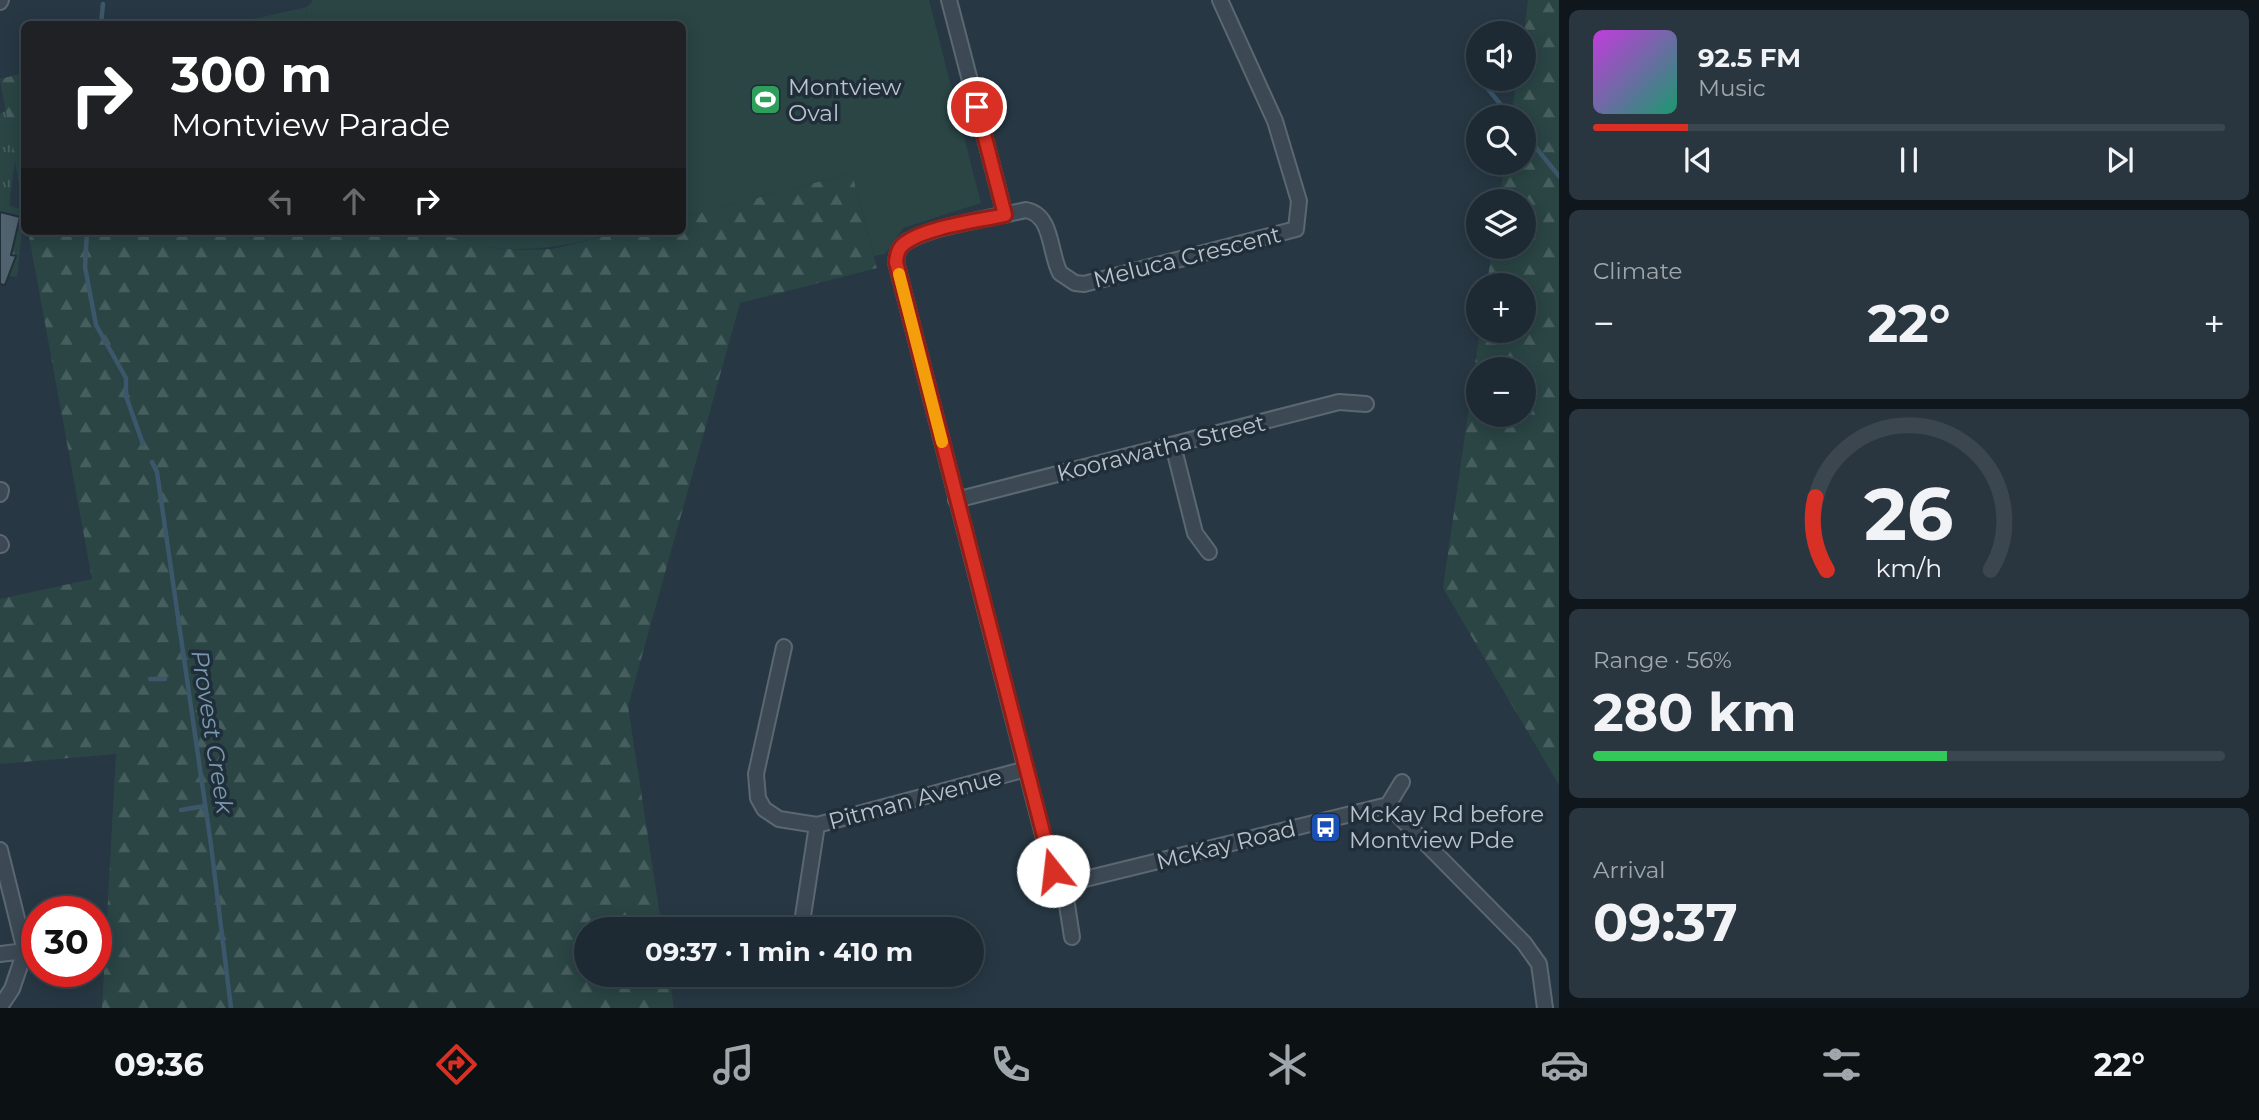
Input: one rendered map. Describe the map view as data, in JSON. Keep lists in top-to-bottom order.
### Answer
{
  "streets": {
    "street": [
      "Meluca Crescent",
      "Koorawatha Street",
      "Pitman Avenue",
      "McKay Road"
    ]
  },
  "water": ["Provest Creek"],
  "places": {
    "sports": ["Montview Oval"],
    "bus stop": ["McKay Rd before Montview Pde"]
  },
  "page": {
    "map_buttons": ["+", "−"],
    "turn": ["300 m", "Montview Parade"],
    "song": ["92.5 FM", "Music"],
    "tile": [
      "Climate",
      ["Range · 56%", "280 km"],
      ["Arrival", "09:37"]
    ],
    "heat": ["−", "22°", "+"],
    "limit": "30",
    "trip": "09:37 · 1 min · 410 m",
    "tabs": ["09:36", "22°"],
    "gauge": ["26", "km/h"]
  }
}
